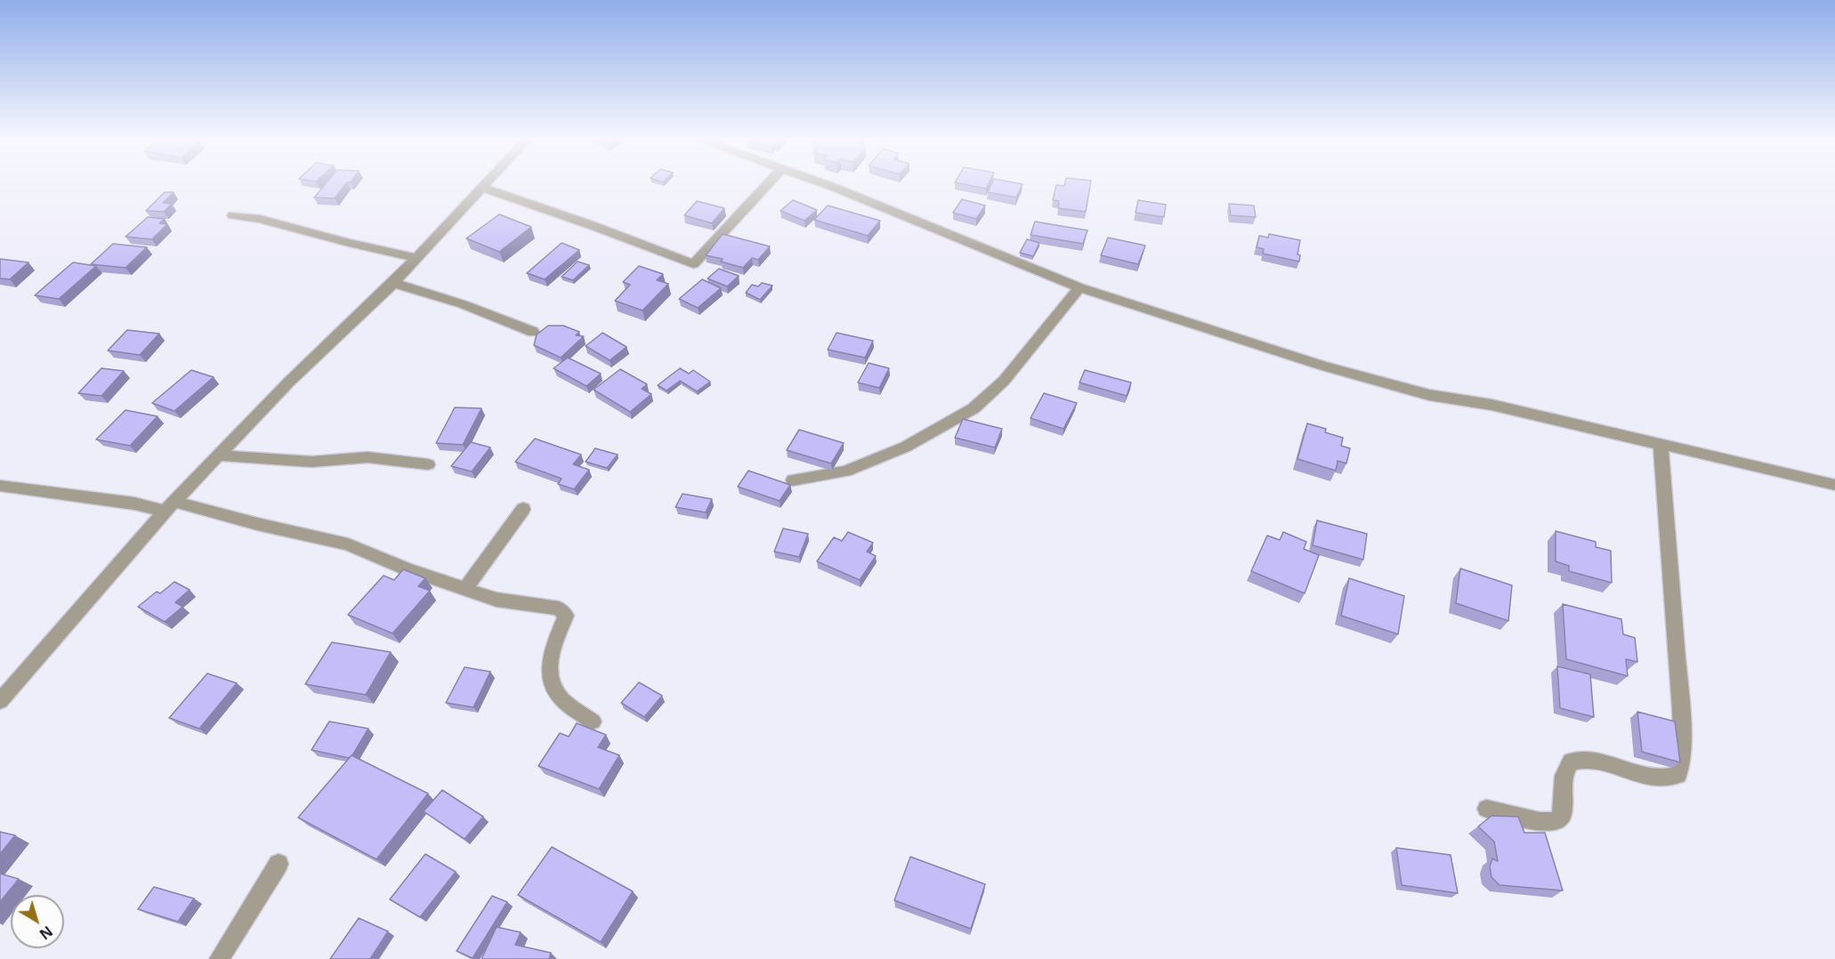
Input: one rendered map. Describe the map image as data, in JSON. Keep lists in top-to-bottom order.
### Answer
{
  "north": "bottom right"
}
